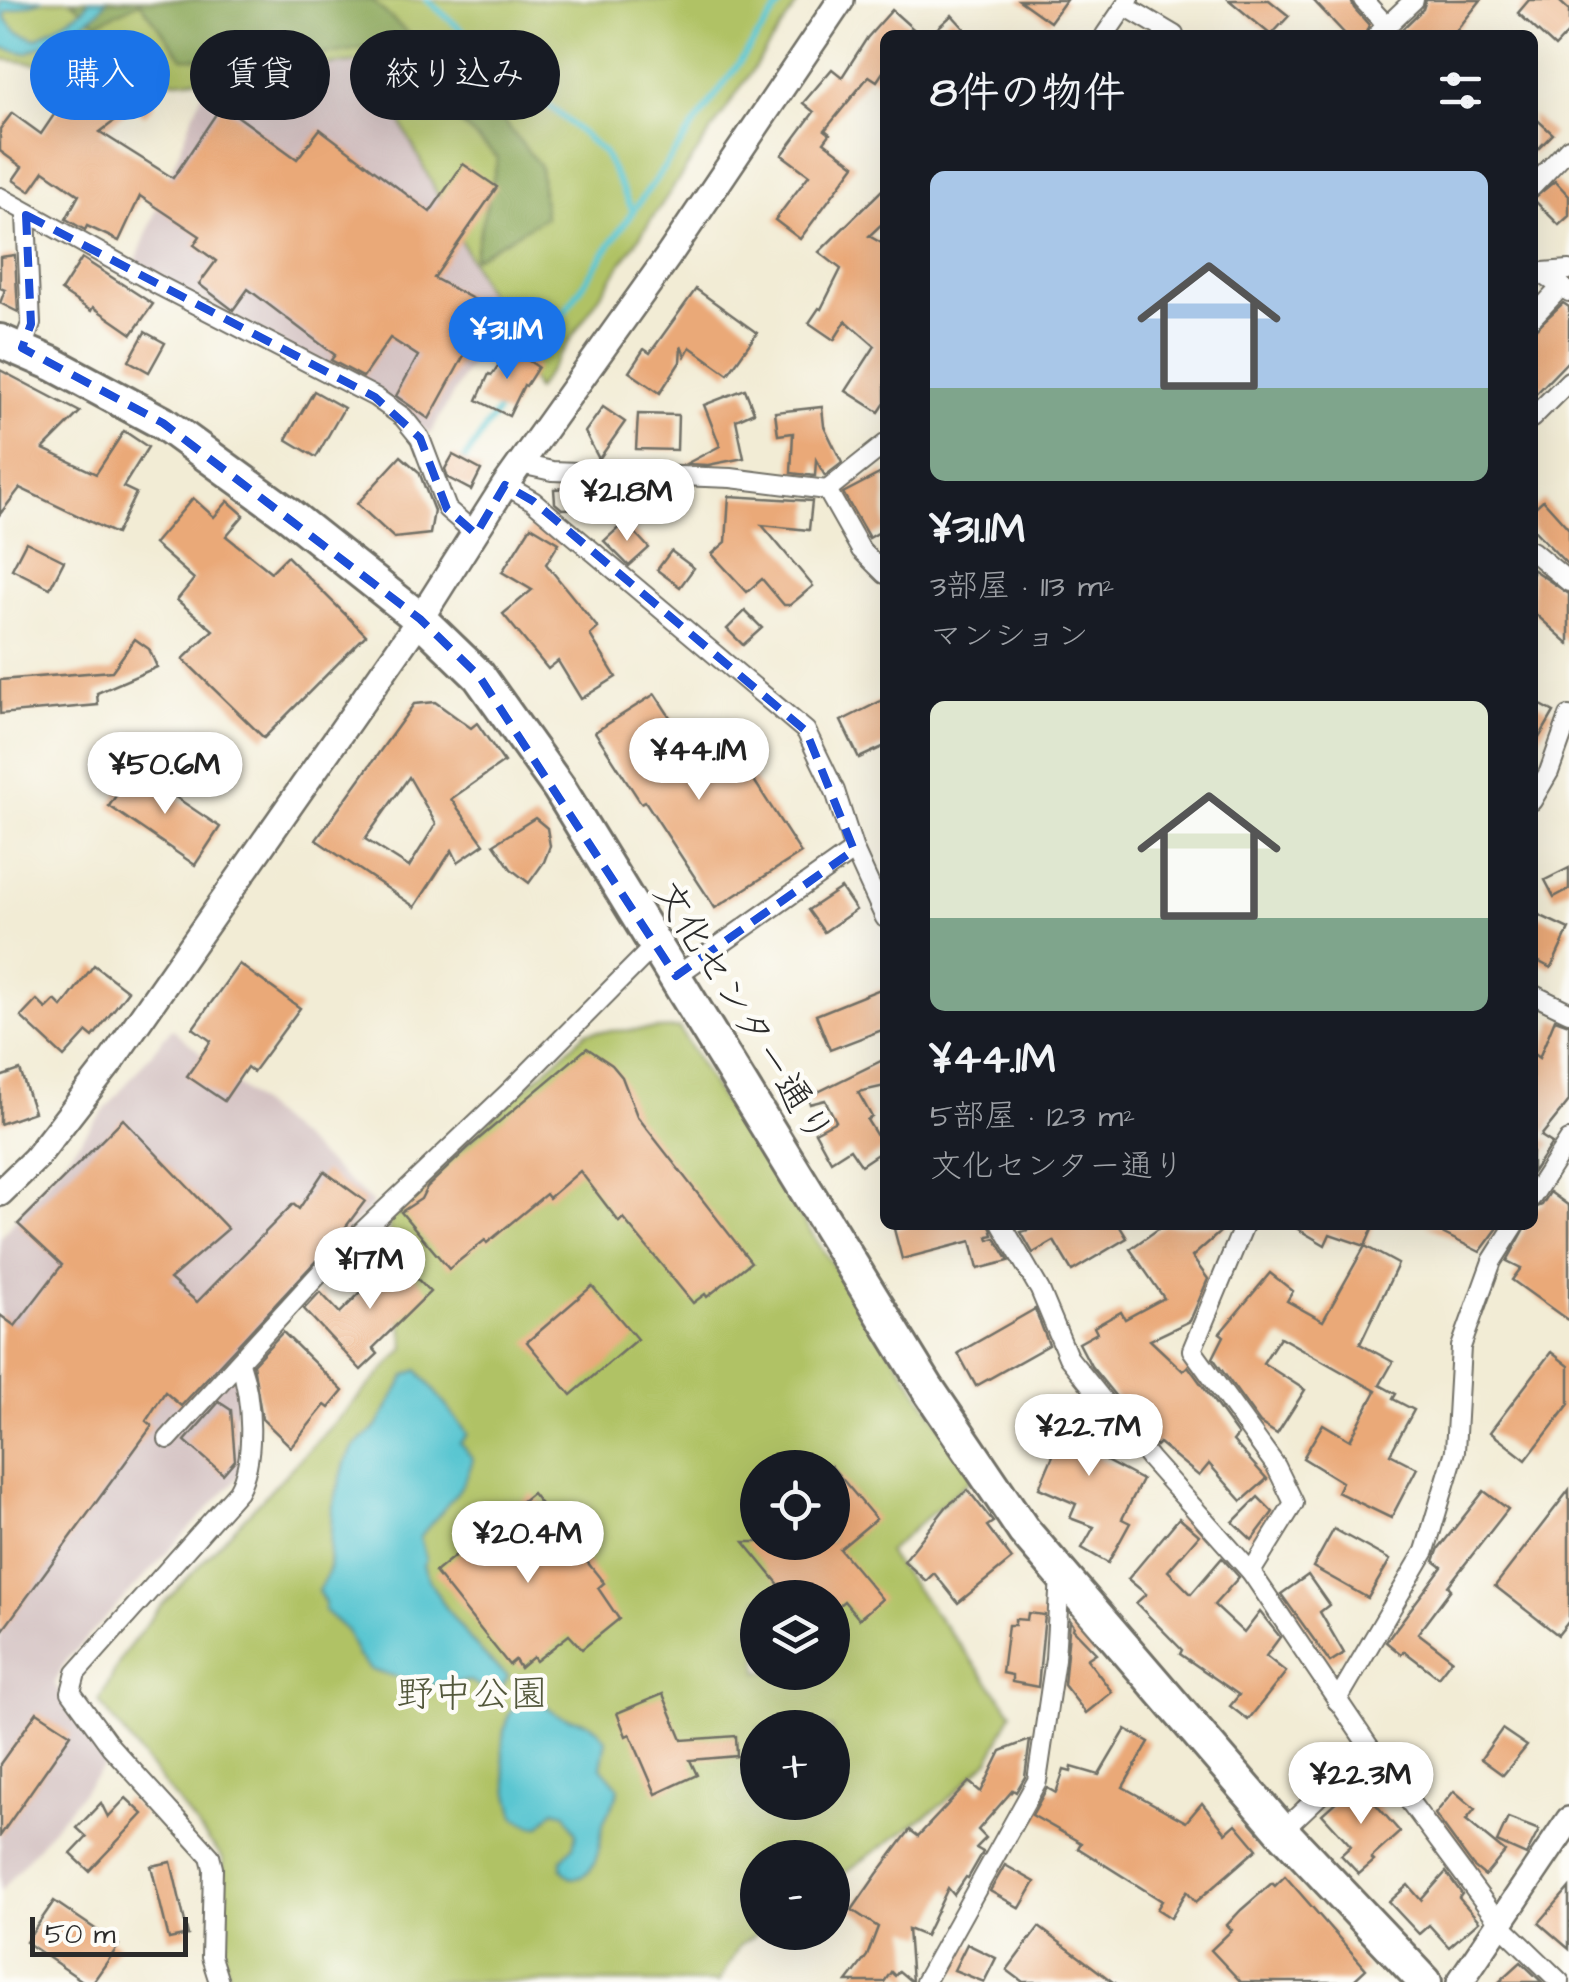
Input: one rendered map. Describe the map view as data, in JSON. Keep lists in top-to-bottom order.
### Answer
{
  "streets": {
    "highway": ["文化センター通り"]
  },
  "parks": ["野中公園"],
  "scale_bar": "50 m",
  "page": {
    "chip": ["購入", "賃貸", "絞り込み"],
    "heading": "8件の物件",
    "list": [
      {
        "name": "¥31.1M",
        "note": "3部屋 · 113 m² · マンション"
      },
      {
        "name": "¥44.1M",
        "note": "5部屋 · 123 m² · 文化センター通り"
      }
    ],
    "price": [
      "¥31.1M",
      "¥21.8M",
      "¥44.1M",
      "¥50.6M",
      "¥17M",
      "¥22.7M",
      "¥20.4M",
      "¥22.3M"
    ],
    "map_buttons": ["+", "−"],
    "scale": "50 m"
  }
}
